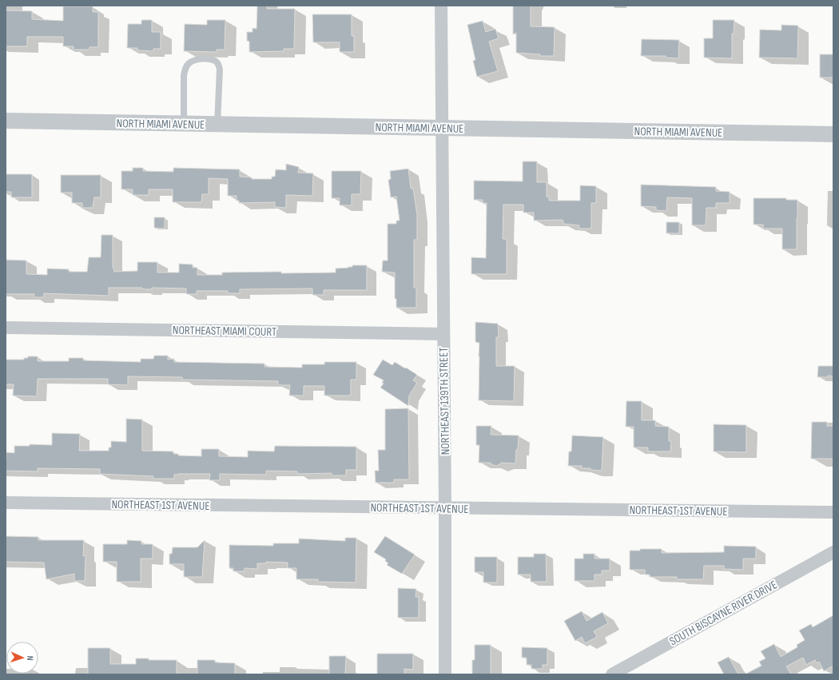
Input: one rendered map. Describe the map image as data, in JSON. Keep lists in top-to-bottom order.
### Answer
{
  "streets": {
    "street": [
      "NORTH MIAMI AVENUE",
      "NORTHEAST MIAMI COURT",
      "NORTHEAST 139TH STREET",
      "NORTHEAST 1ST AVENUE",
      "SOUTH BISCAYNE RIVER DRIVE"
    ]
  },
  "crossings": [
    ["NORTH MIAMI AVENUE", "NORTHEAST 139TH STREET"],
    ["NORTHEAST MIAMI COURT", "NORTHEAST 139TH STREET"],
    ["NORTHEAST 139TH STREET", "NORTHEAST 1ST AVENUE"]
  ],
  "north": "right"
}
